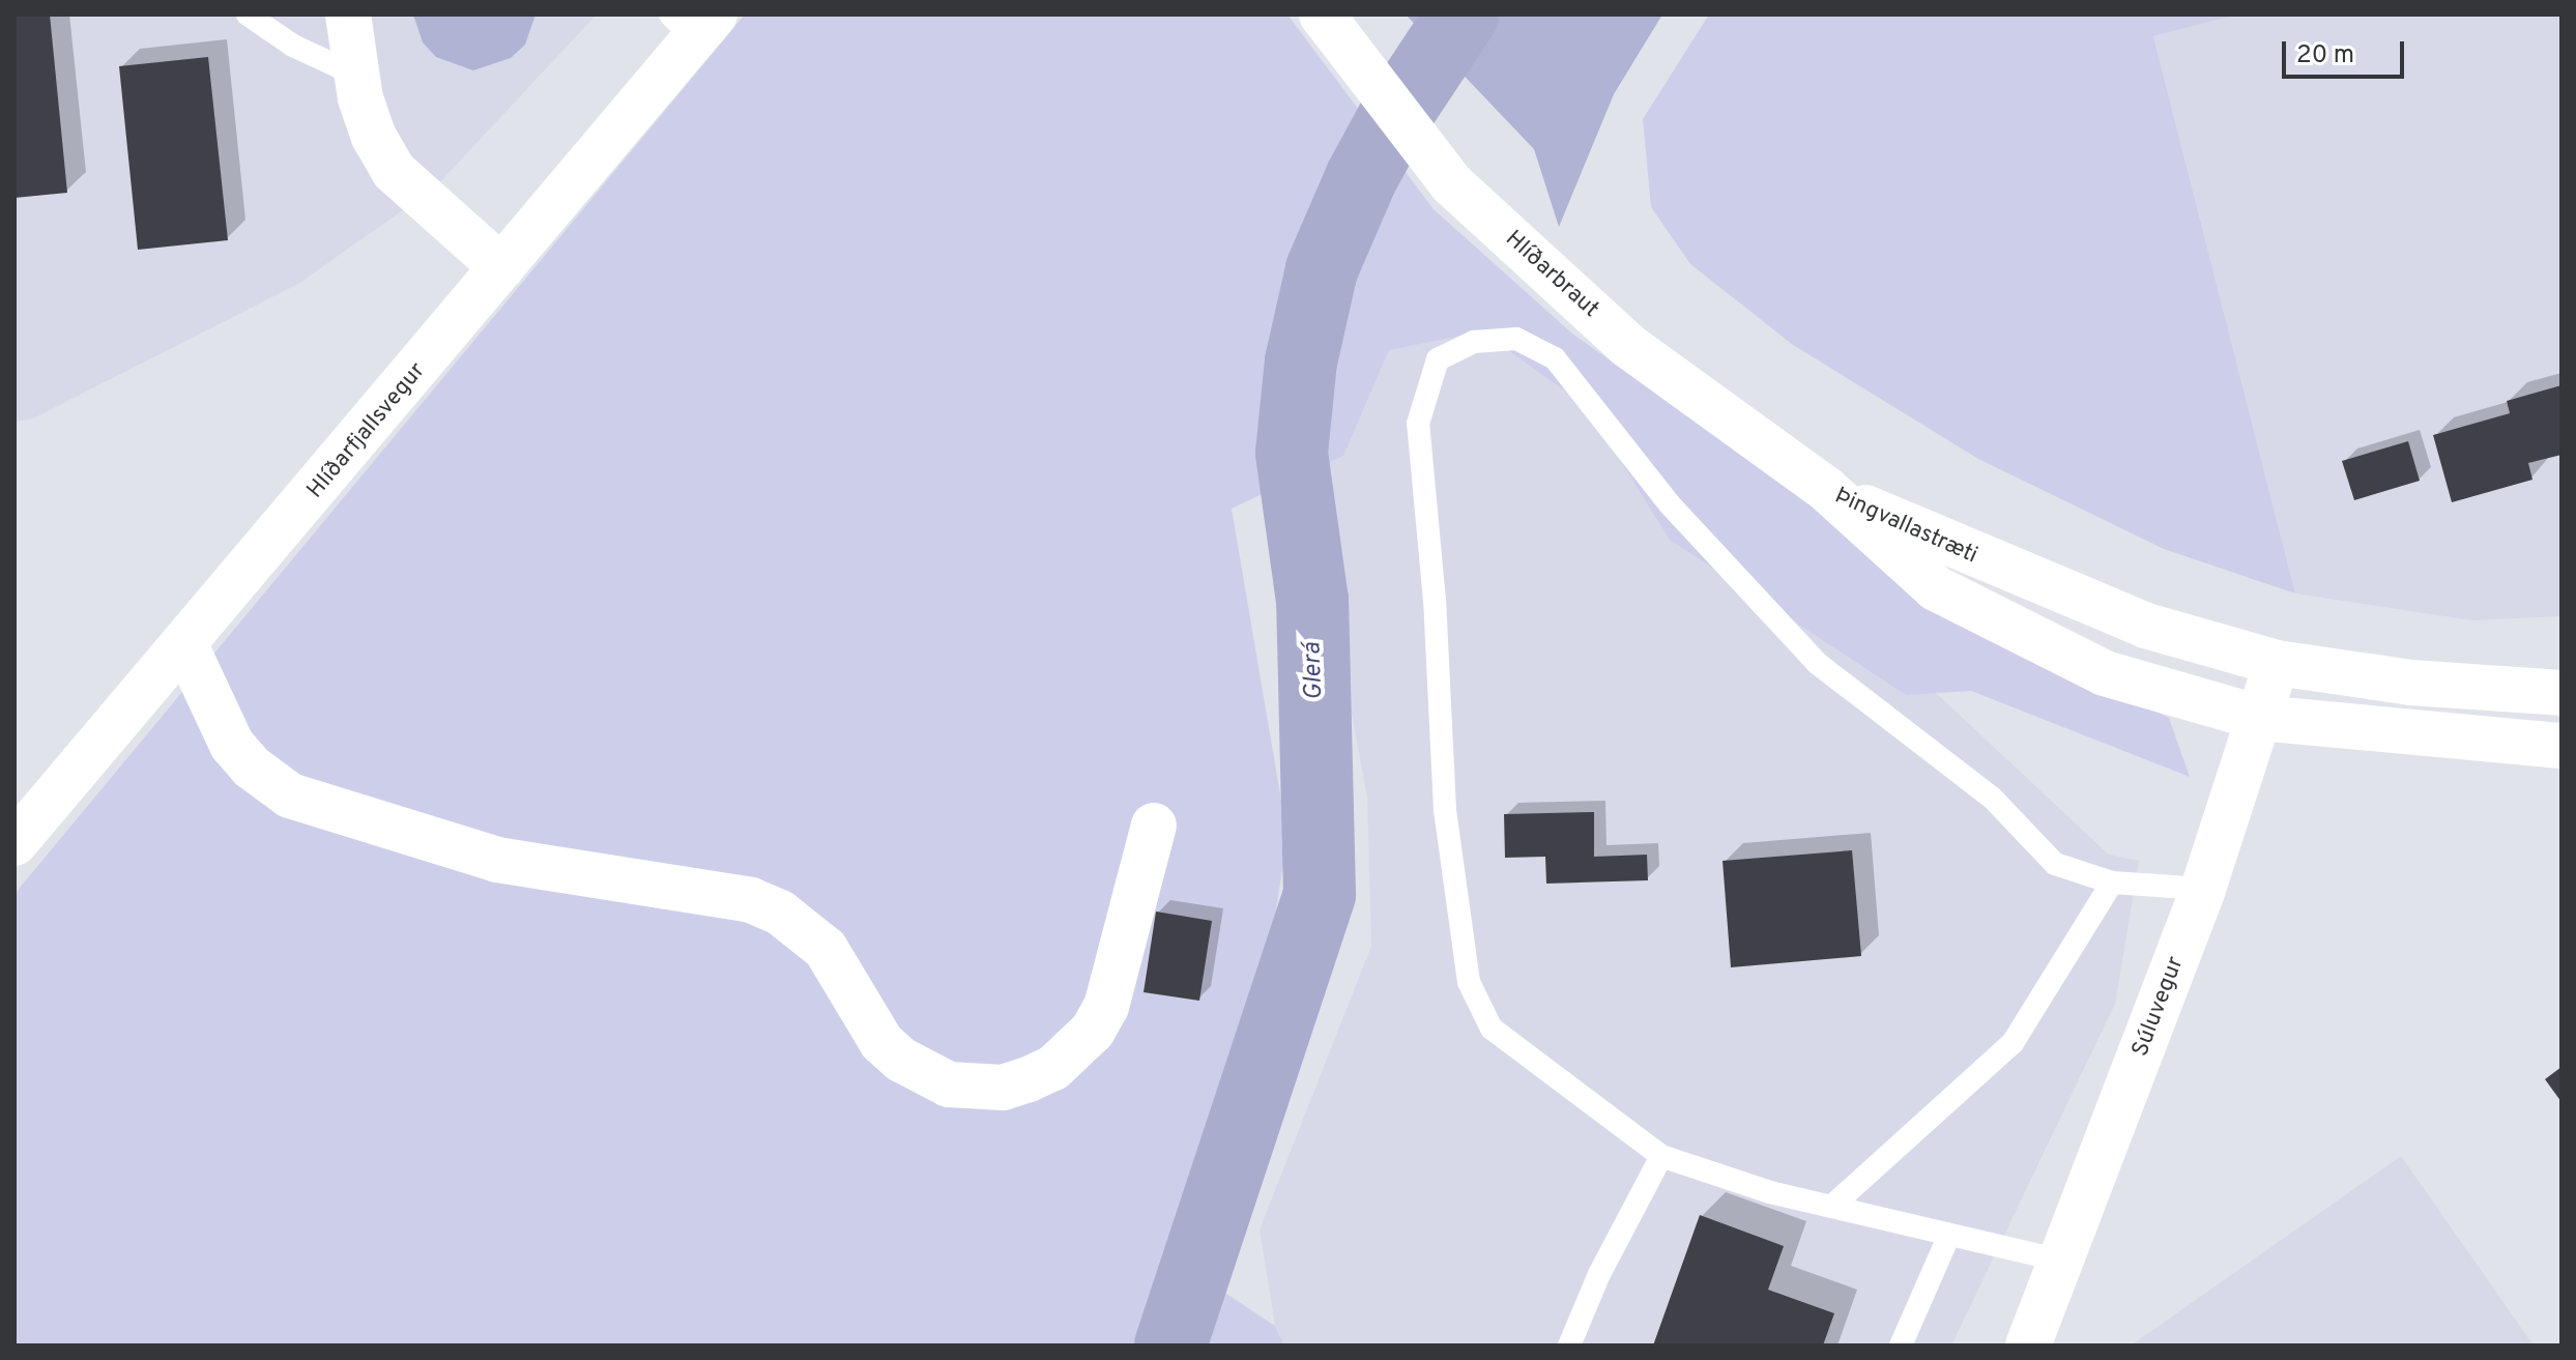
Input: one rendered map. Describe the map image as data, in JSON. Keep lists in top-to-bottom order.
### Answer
{
  "streets": {
    "main road": [
      "Hlíðarbraut",
      "Hlíðarfjallsvegur",
      "Þingvallastræti",
      "Súluvegur"
    ]
  },
  "crossings": [
    ["Hlíðarbraut", "Þingvallastræti"],
    ["Þingvallastræti", "Súluvegur"]
  ],
  "water": ["Glerá"],
  "scale_bar": "20 m"
}
